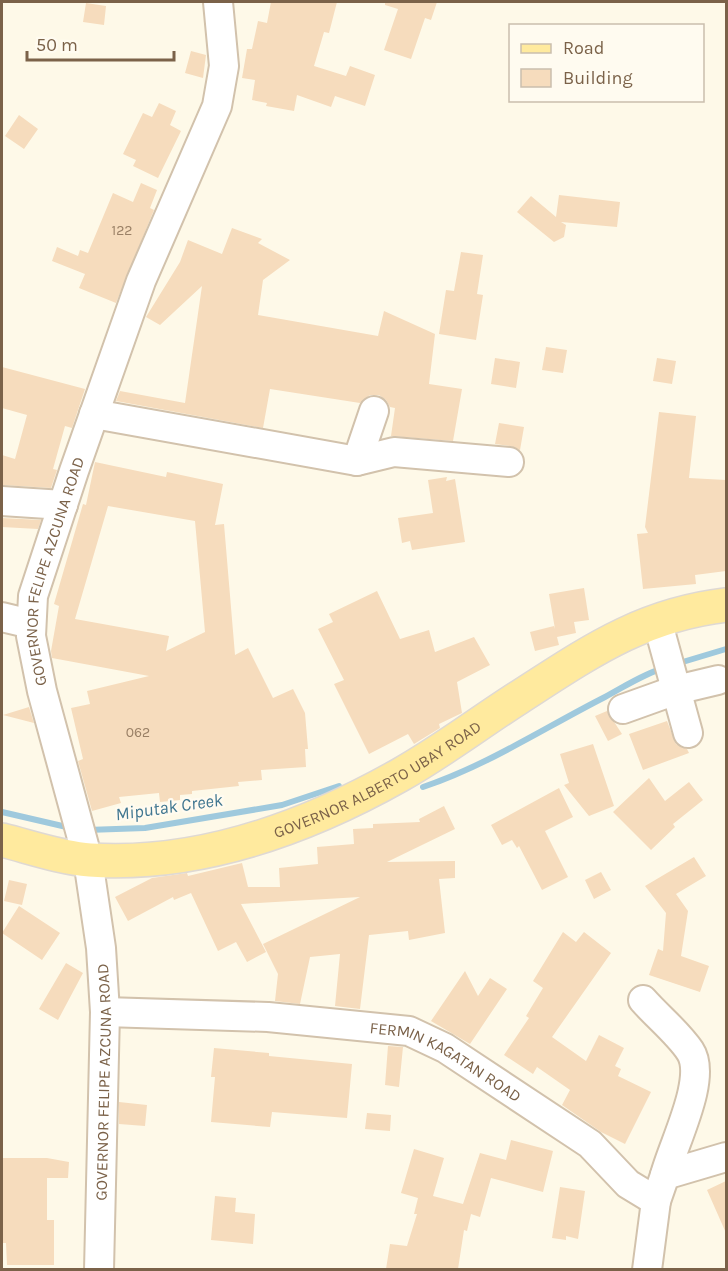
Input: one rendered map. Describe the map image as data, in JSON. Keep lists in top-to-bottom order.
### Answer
{
  "streets": {
    "main road": ["GOVERNOR ALBERTO UBAY ROAD"],
    "street": ["GOVERNOR FELIPE AZCUNA ROAD", "FERMIN KAGATAN ROAD"]
  },
  "crossings": [
    ["GOVERNOR FELIPE AZCUNA ROAD", "GOVERNOR ALBERTO UBAY ROAD"],
    ["GOVERNOR FELIPE AZCUNA ROAD", "FERMIN KAGATAN ROAD"]
  ],
  "water": ["Miputak Creek"],
  "house_numbers": ["122", "062"],
  "legend": ["Road", "Building"],
  "scale_bar": "50 m"
}
